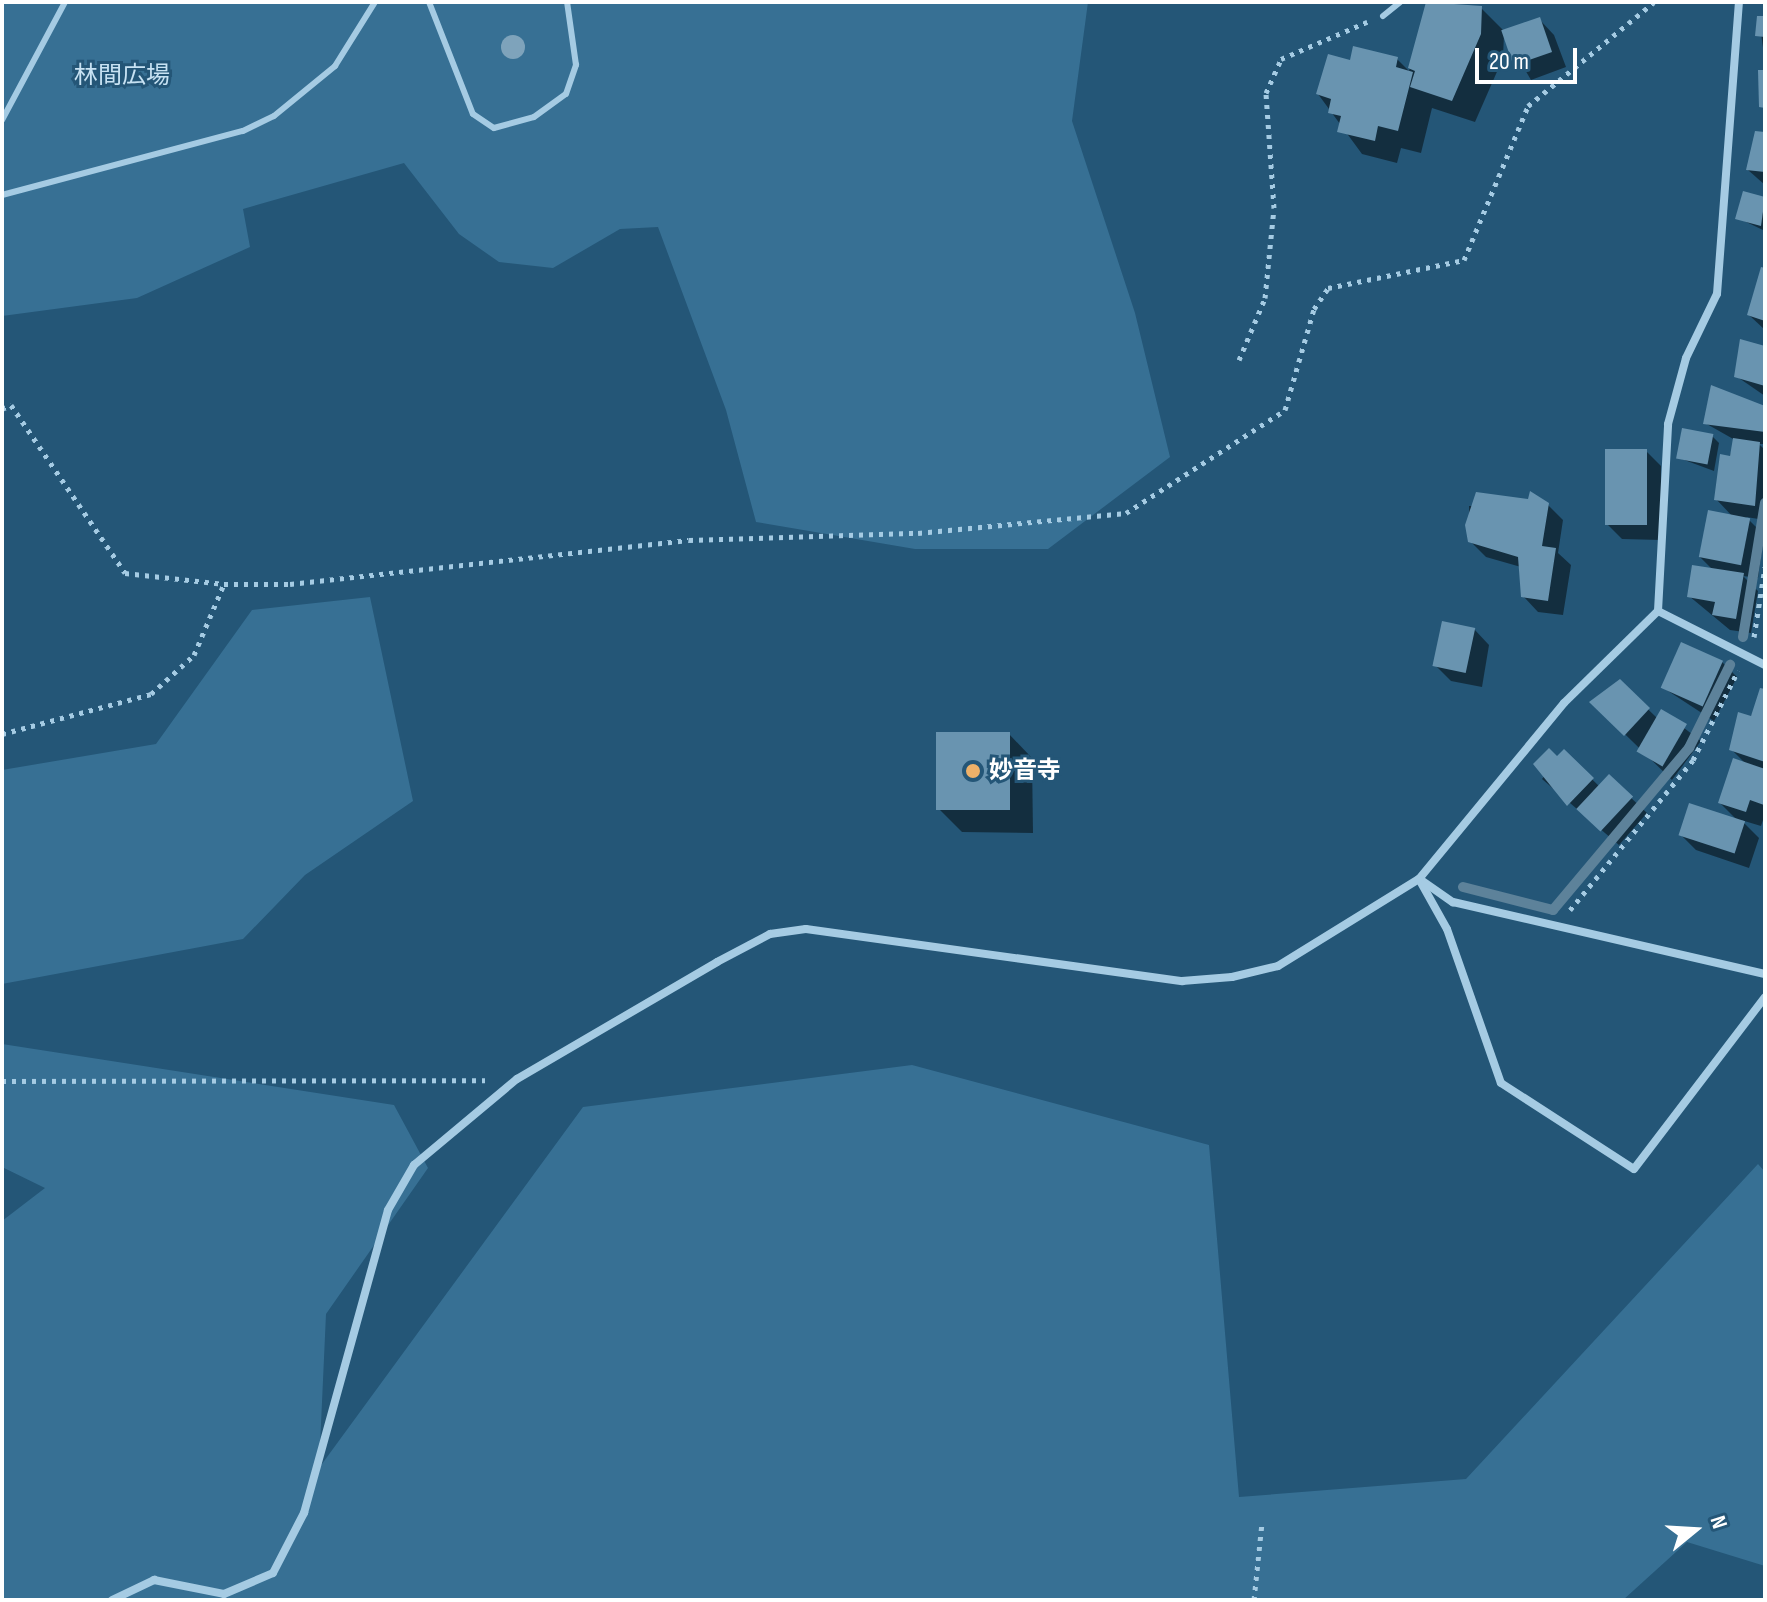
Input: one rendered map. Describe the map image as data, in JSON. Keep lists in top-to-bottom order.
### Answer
{
  "parks": ["林間広場"],
  "places": ["妙音寺"],
  "scale_bar": "20 m",
  "north": "right"
}
